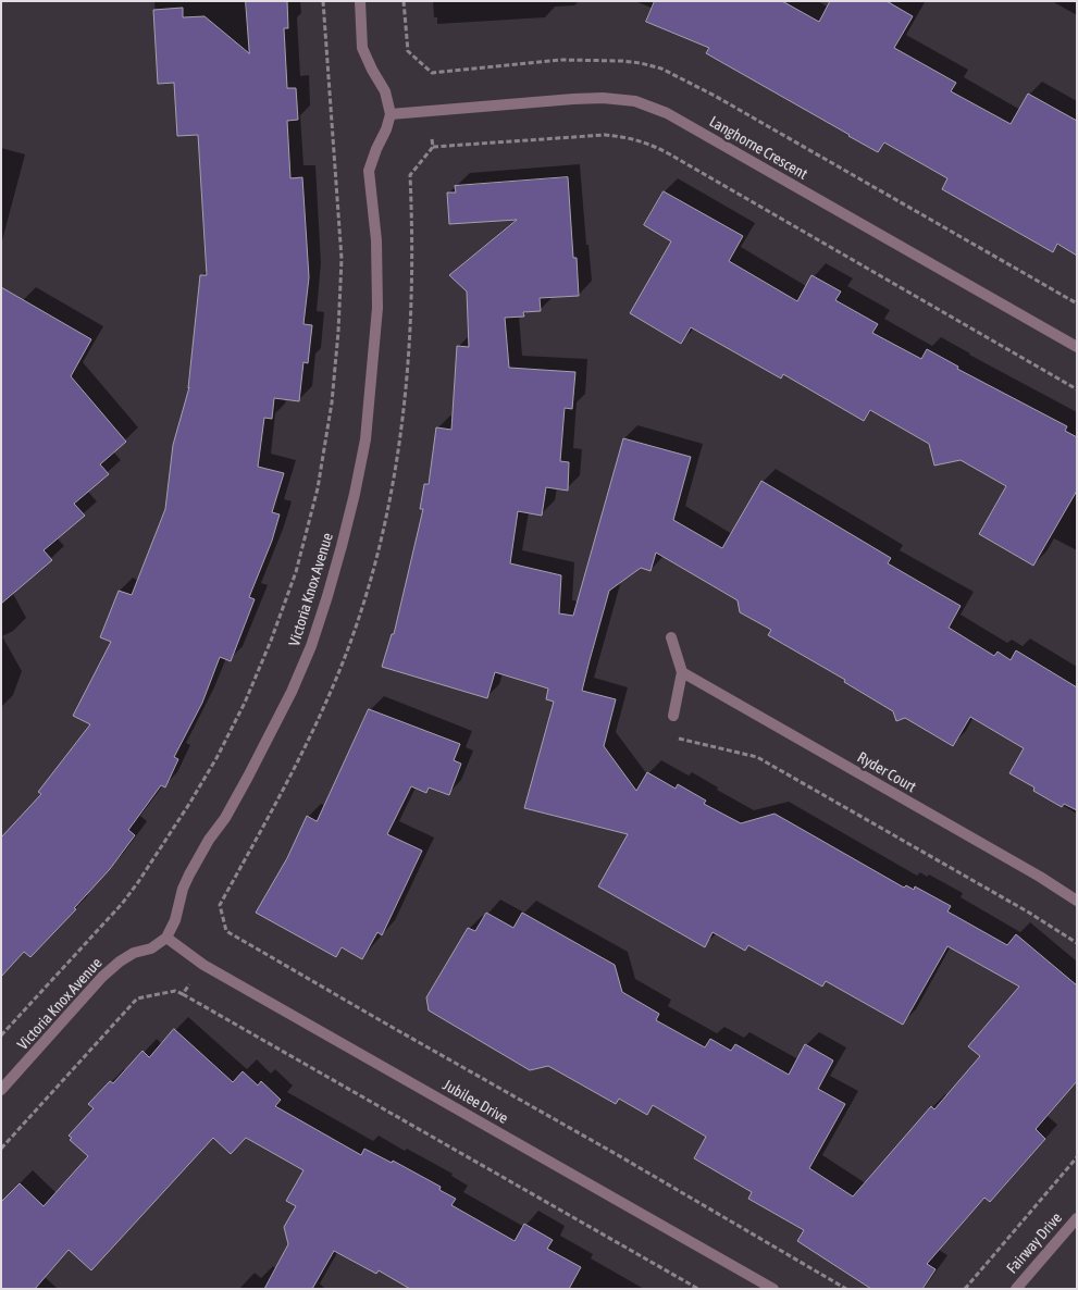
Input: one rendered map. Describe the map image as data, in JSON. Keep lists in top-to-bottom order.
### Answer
{
  "streets": {
    "street": [
      "Langhorne Crescent",
      "Victoria Knox Avenue",
      "Ryder Court",
      "Jubilee Drive",
      "Fairway Drive"
    ]
  },
  "crossings": [
    ["Langhorne Crescent", "Victoria Knox Avenue"],
    ["Victoria Knox Avenue", "Jubilee Drive"]
  ]
}
